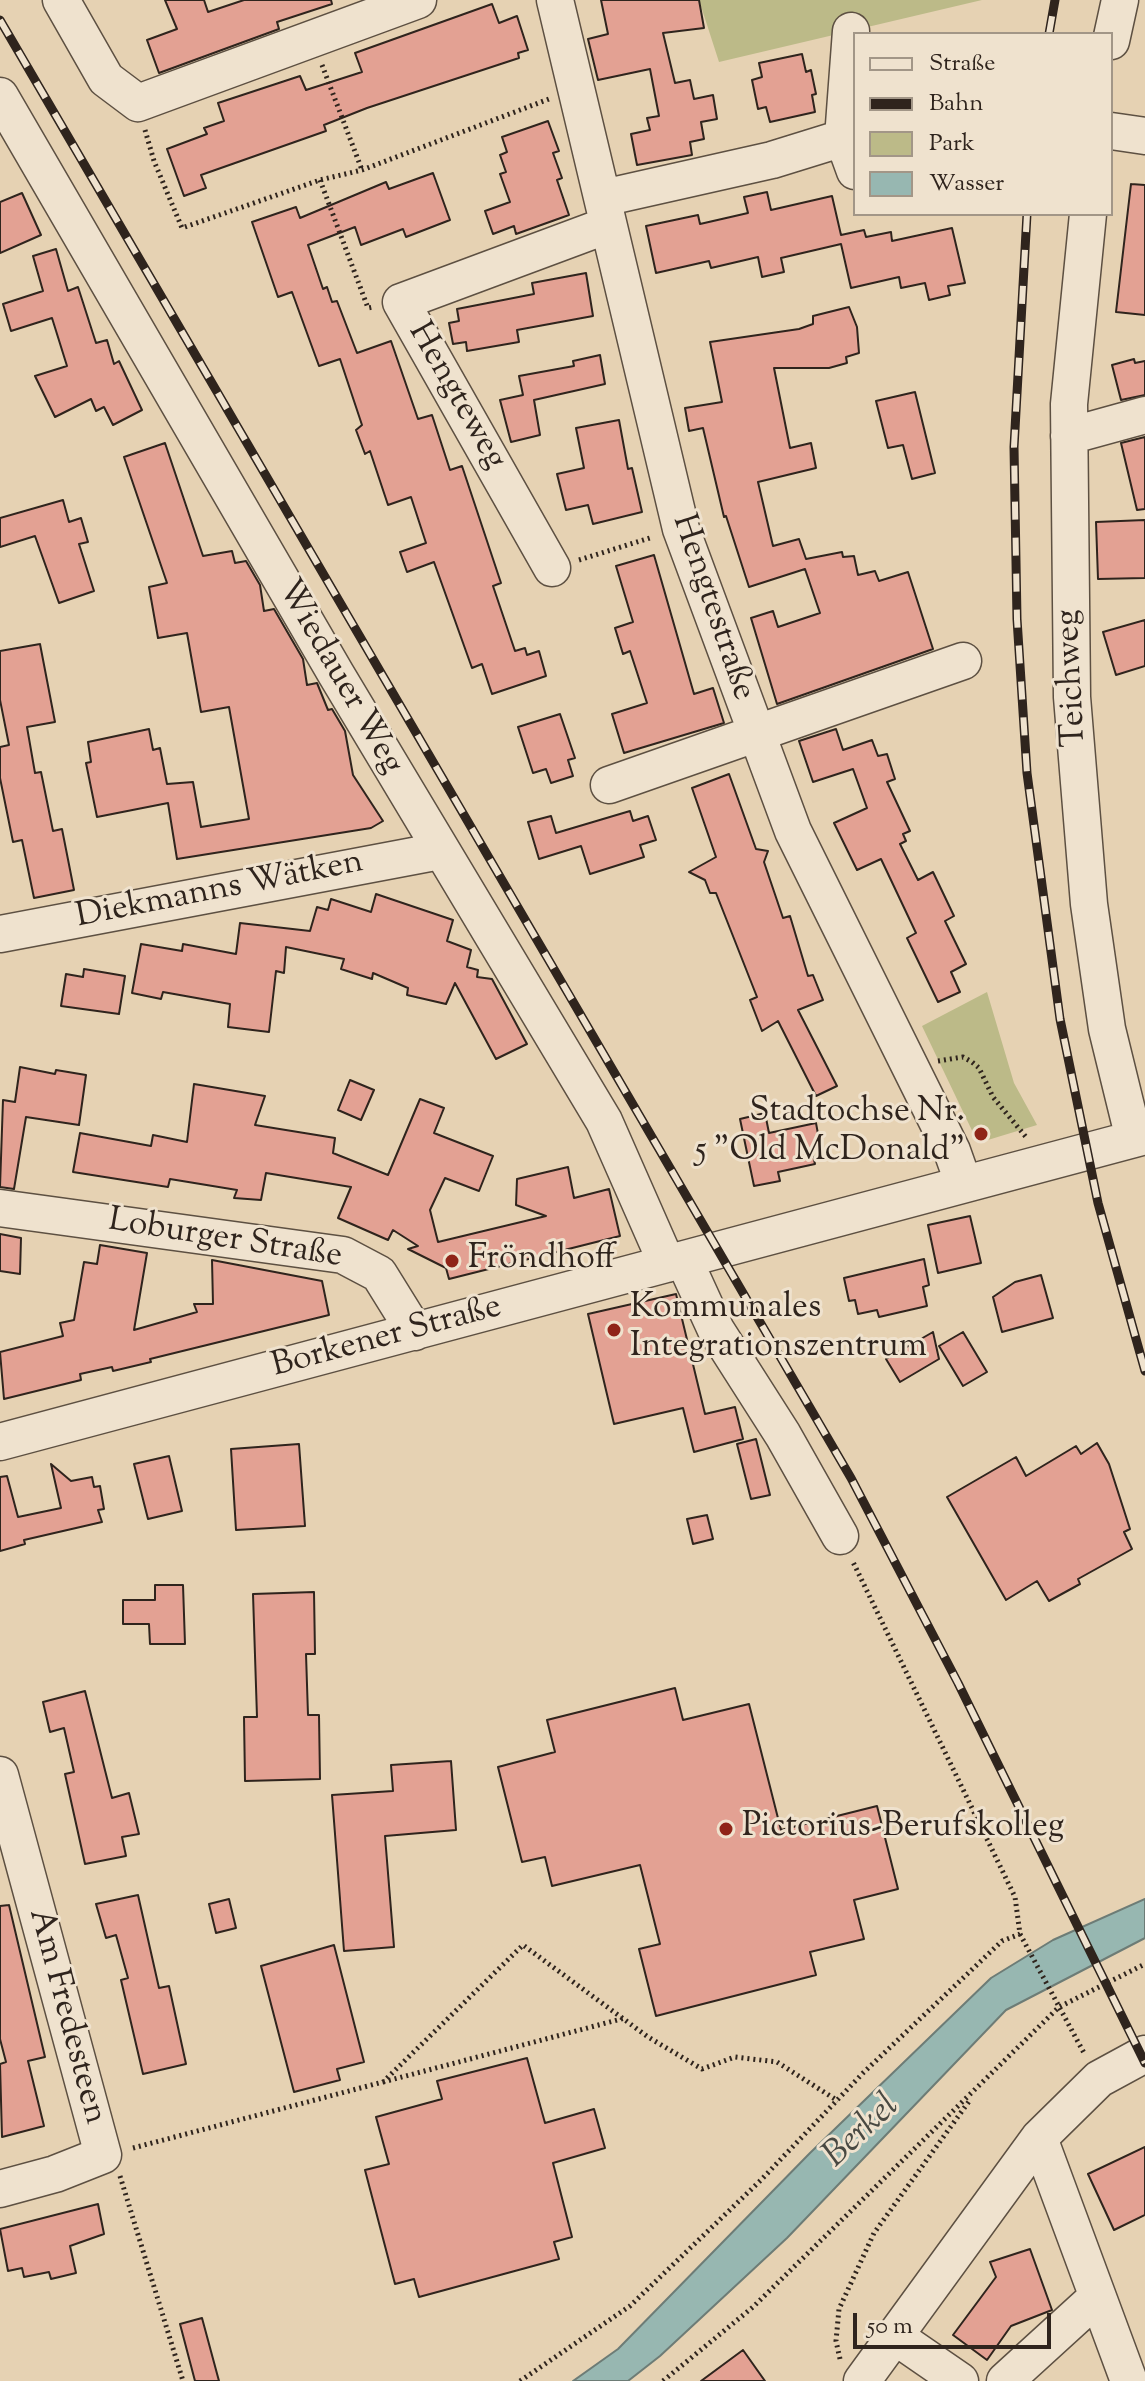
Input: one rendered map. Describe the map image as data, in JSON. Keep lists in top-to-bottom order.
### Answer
{
  "streets": {
    "street": [
      "Hengteweg",
      "Hengtestraße",
      "Wiedauer Weg",
      "Teichweg",
      "Diekmanns Wätken",
      "Loburger Straße",
      "Borkener Straße",
      "Am Fredesteen"
    ]
  },
  "crossings": [
    ["Hengteweg", "Hengtestraße"],
    ["Hengtestraße", "Borkener Straße"],
    ["Wiedauer Weg", "Diekmanns Wätken"],
    ["Wiedauer Weg", "Borkener Straße"],
    ["Teichweg", "Borkener Straße"],
    ["Loburger Straße", "Borkener Straße"]
  ],
  "water": ["Berkel"],
  "places": [
    "Stadtochse Nr. 5 \"Old McDonald\"",
    "Fröndhoff",
    "Kommunales Integrationszentrum",
    "Pictorius-Berufskolleg"
  ],
  "legend": [
    "Straße",
    "Bahn",
    "Park",
    "Wasser"
  ],
  "scale_bar": "50 m"
}
